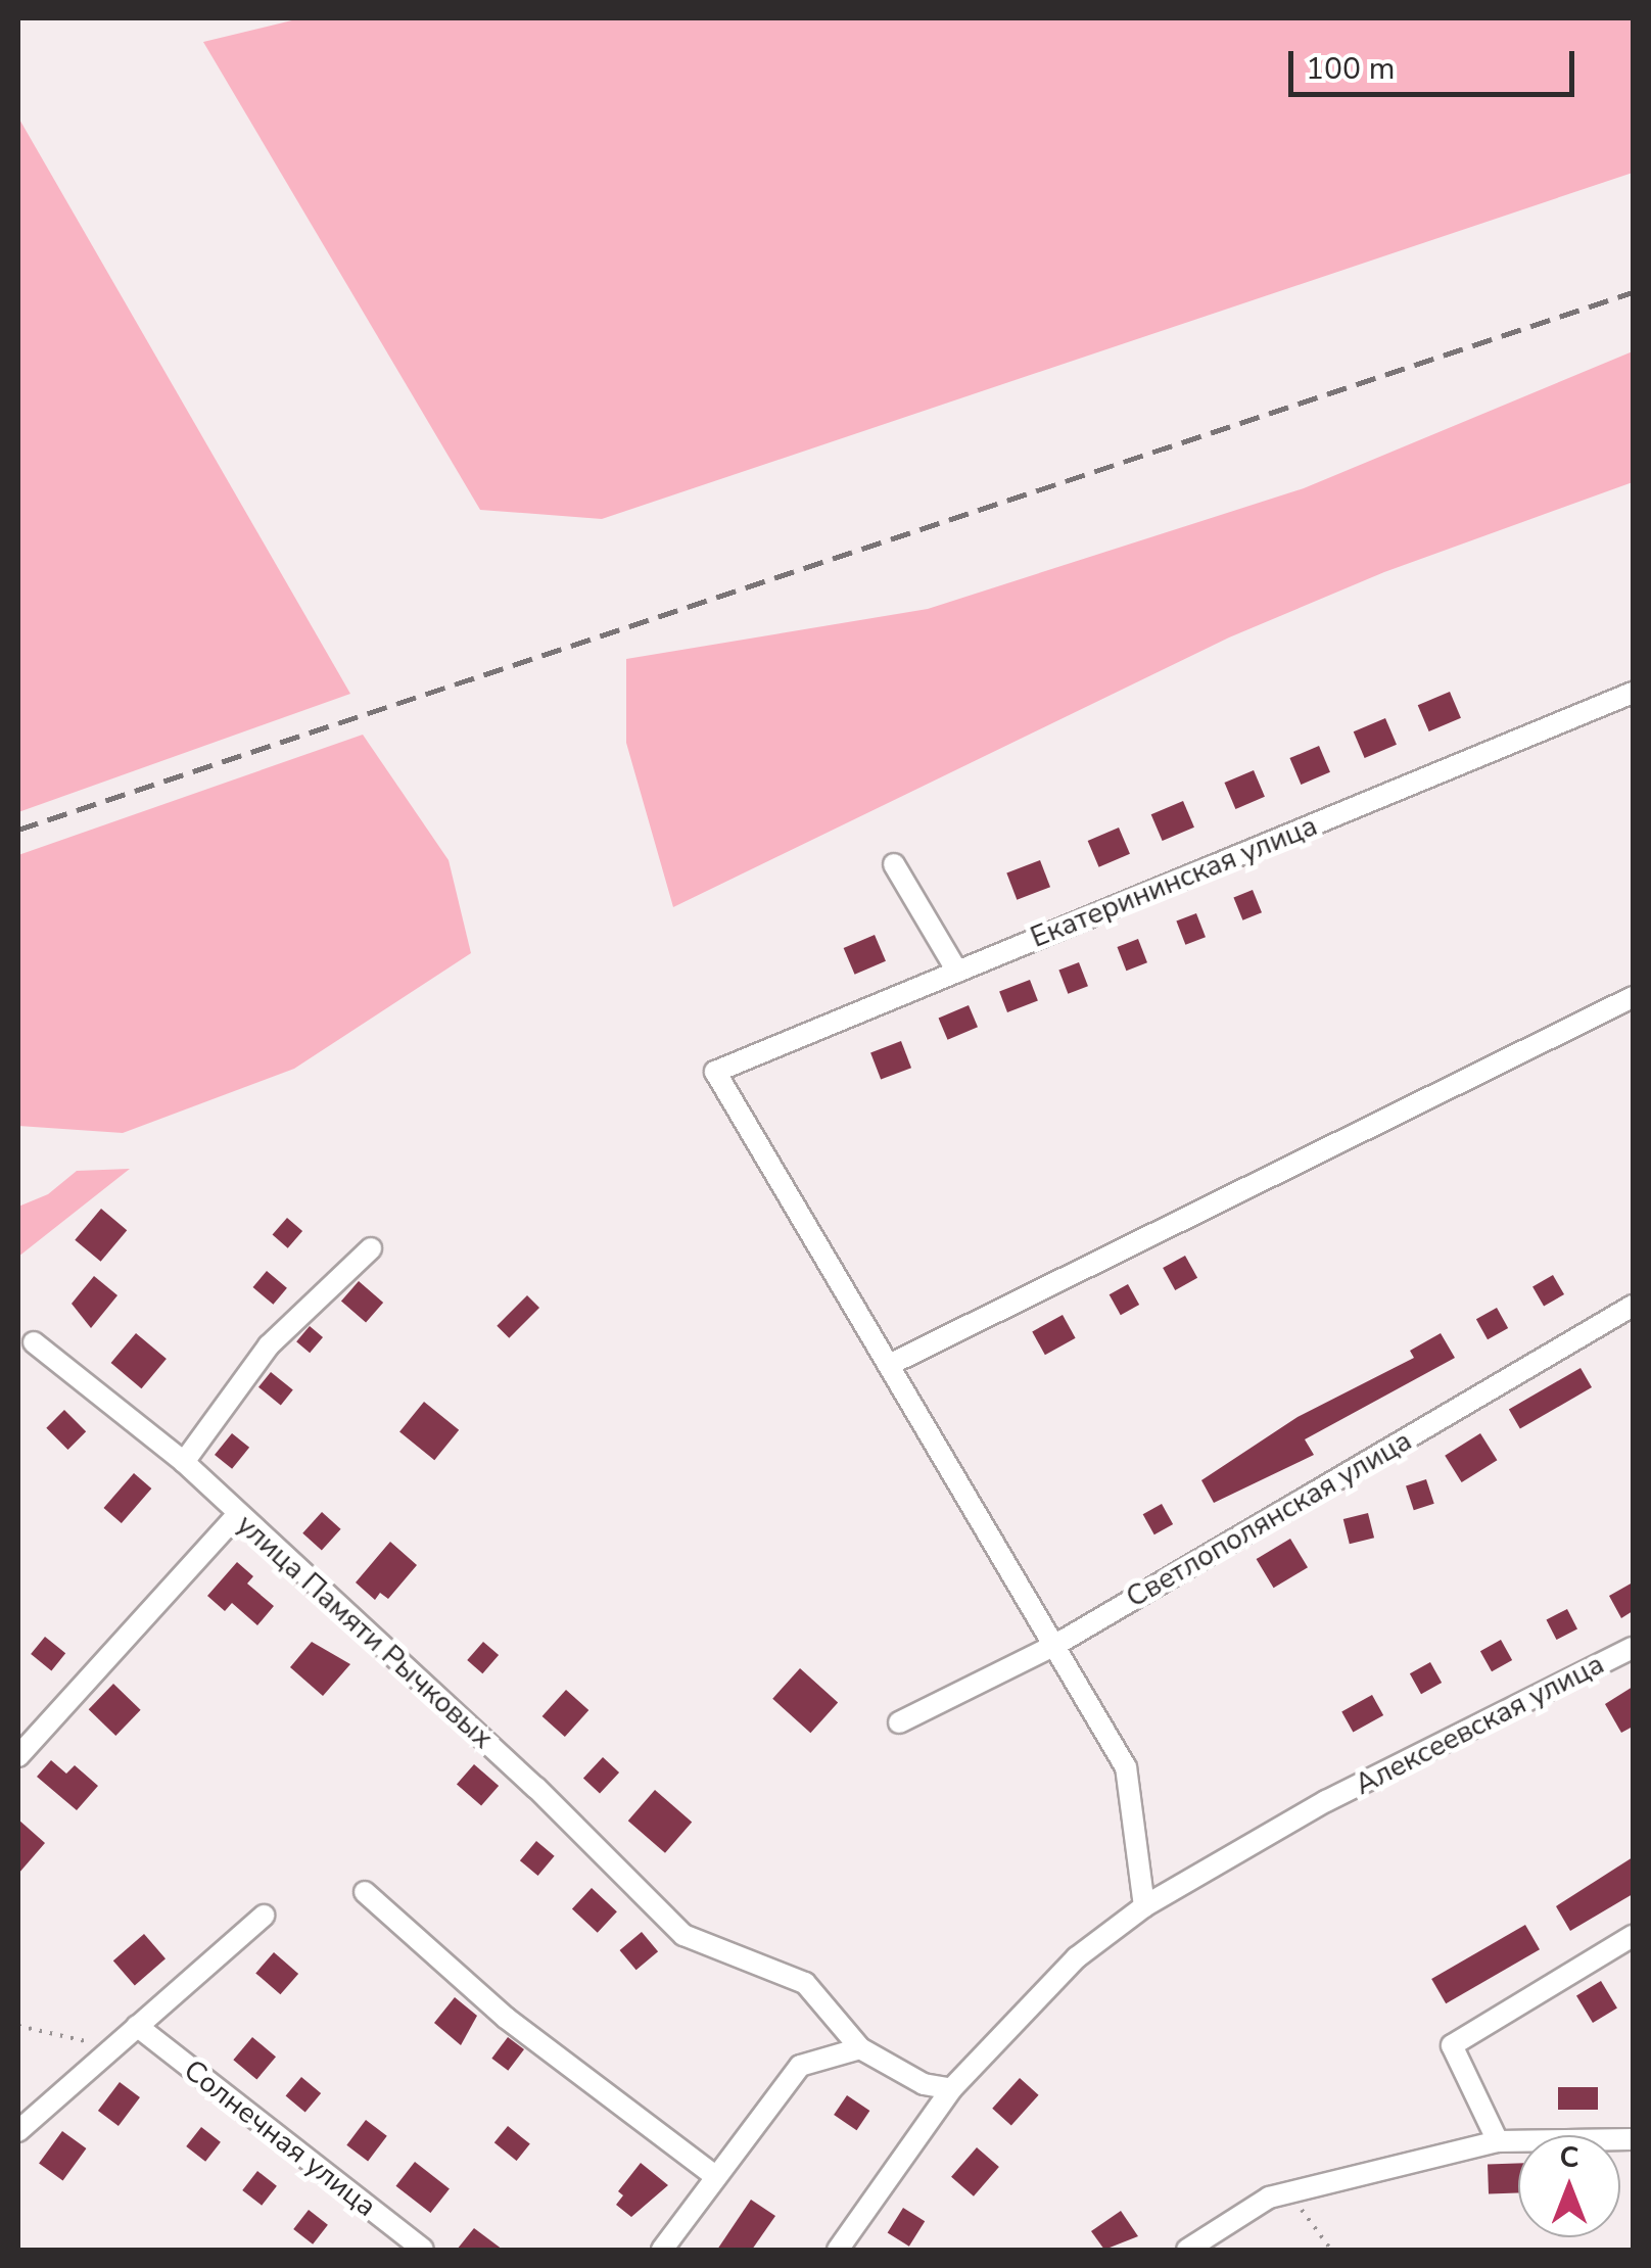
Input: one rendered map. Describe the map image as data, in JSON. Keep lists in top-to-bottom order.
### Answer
{
  "streets": {
    "street": [
      "Екатерининская улица",
      "Светлополянская улица",
      "улица Памяти Рычковых",
      "Алексеевская улица",
      "Солнечная улица"
    ]
  },
  "scale_bar": "100 m",
  "north": "top"
}
